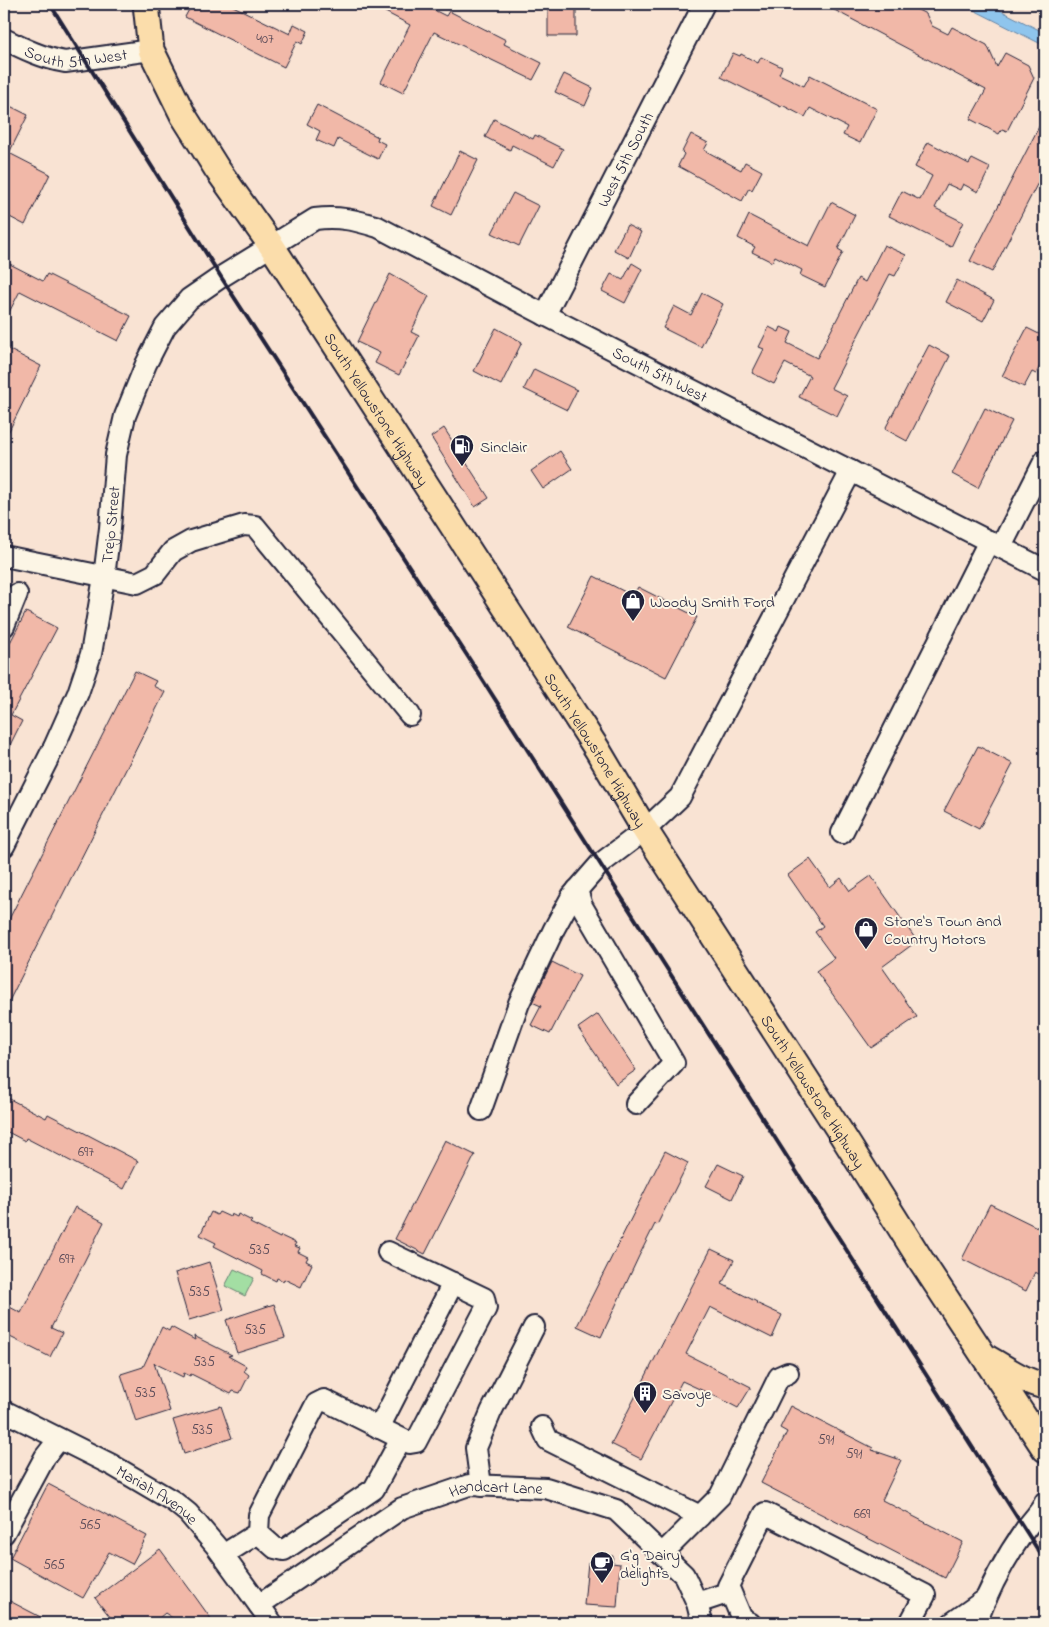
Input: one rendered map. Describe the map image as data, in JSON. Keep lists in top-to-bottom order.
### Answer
{
  "streets": {
    "main road": ["South Yellowstone Highway"],
    "street": [
      "South 5th West",
      "West 5th South",
      "Trejo Street",
      "Handcart Lane",
      "Mariah Avenue"
    ]
  },
  "crossings": [
    ["South 5th West", "West 5th South"],
    ["South 5th West", "South Yellowstone Highway"],
    ["South 5th West", "Trejo Street"],
    ["South Yellowstone Highway", "Trejo Street"],
    ["Handcart Lane", "Mariah Avenue"]
  ],
  "places": {
    "fuel station": ["Sinclair"],
    "shop": ["Woody Smith Ford", "Stone's Town and Country Motors"],
    "building": ["Savoye"],
    "cafe": ["G'g Dairy delights"]
  },
  "house_numbers": [
    "407",
    "697",
    "535",
    "697",
    "535",
    "535",
    "535",
    "535",
    "535",
    "591",
    "591",
    "669",
    "565",
    "565"
  ]
}
